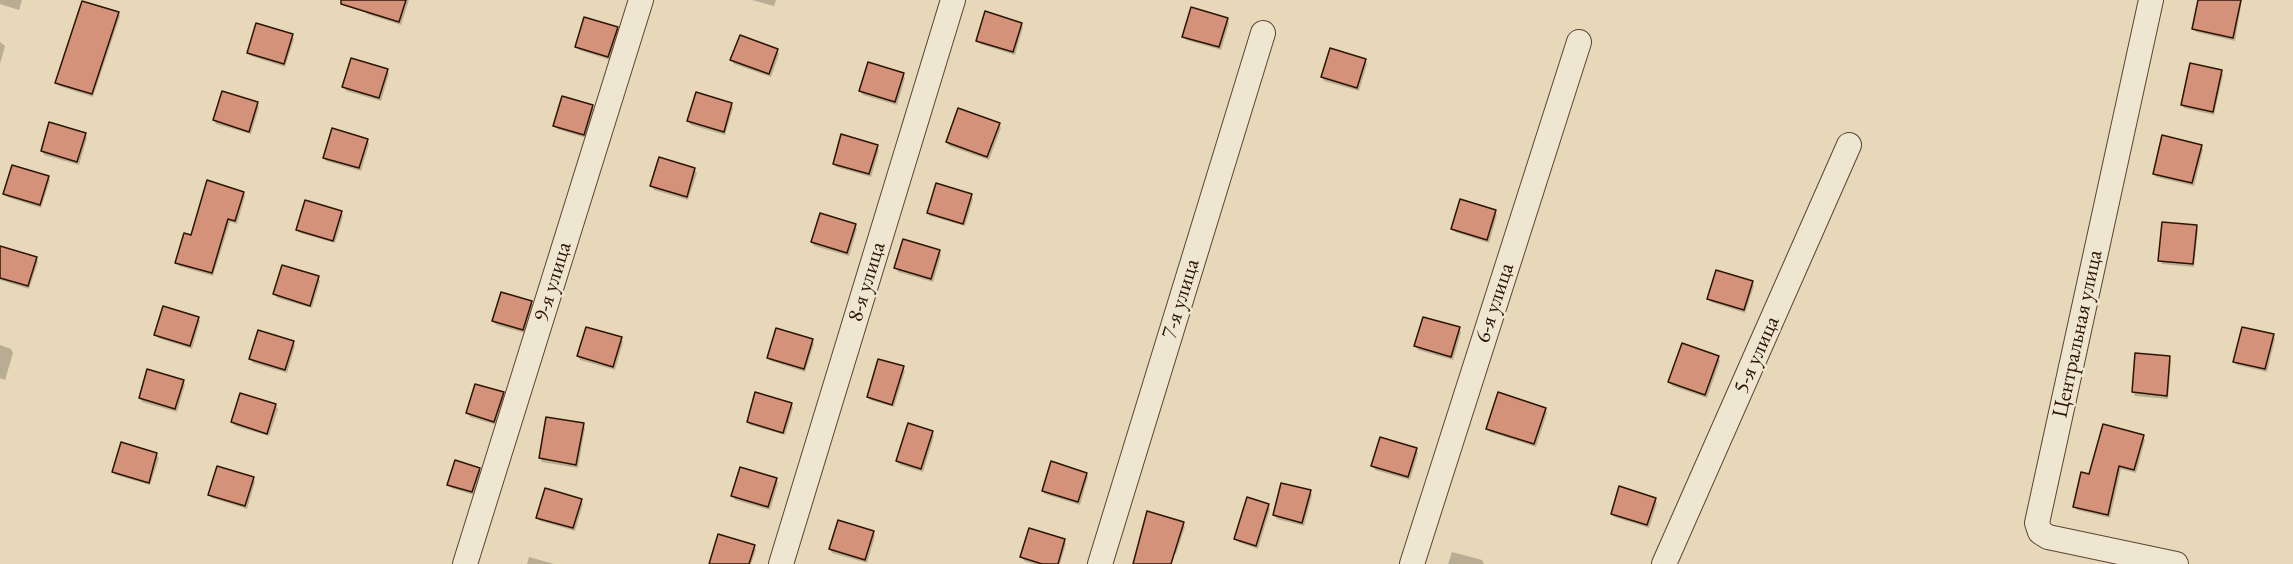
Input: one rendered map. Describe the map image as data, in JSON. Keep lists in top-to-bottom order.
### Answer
{
  "streets": {
    "street": [
      "9-я улица",
      "8-я улица",
      "7-я улица",
      "6-я улица",
      "Центральная улица",
      "5-я улица"
    ]
  }
}
